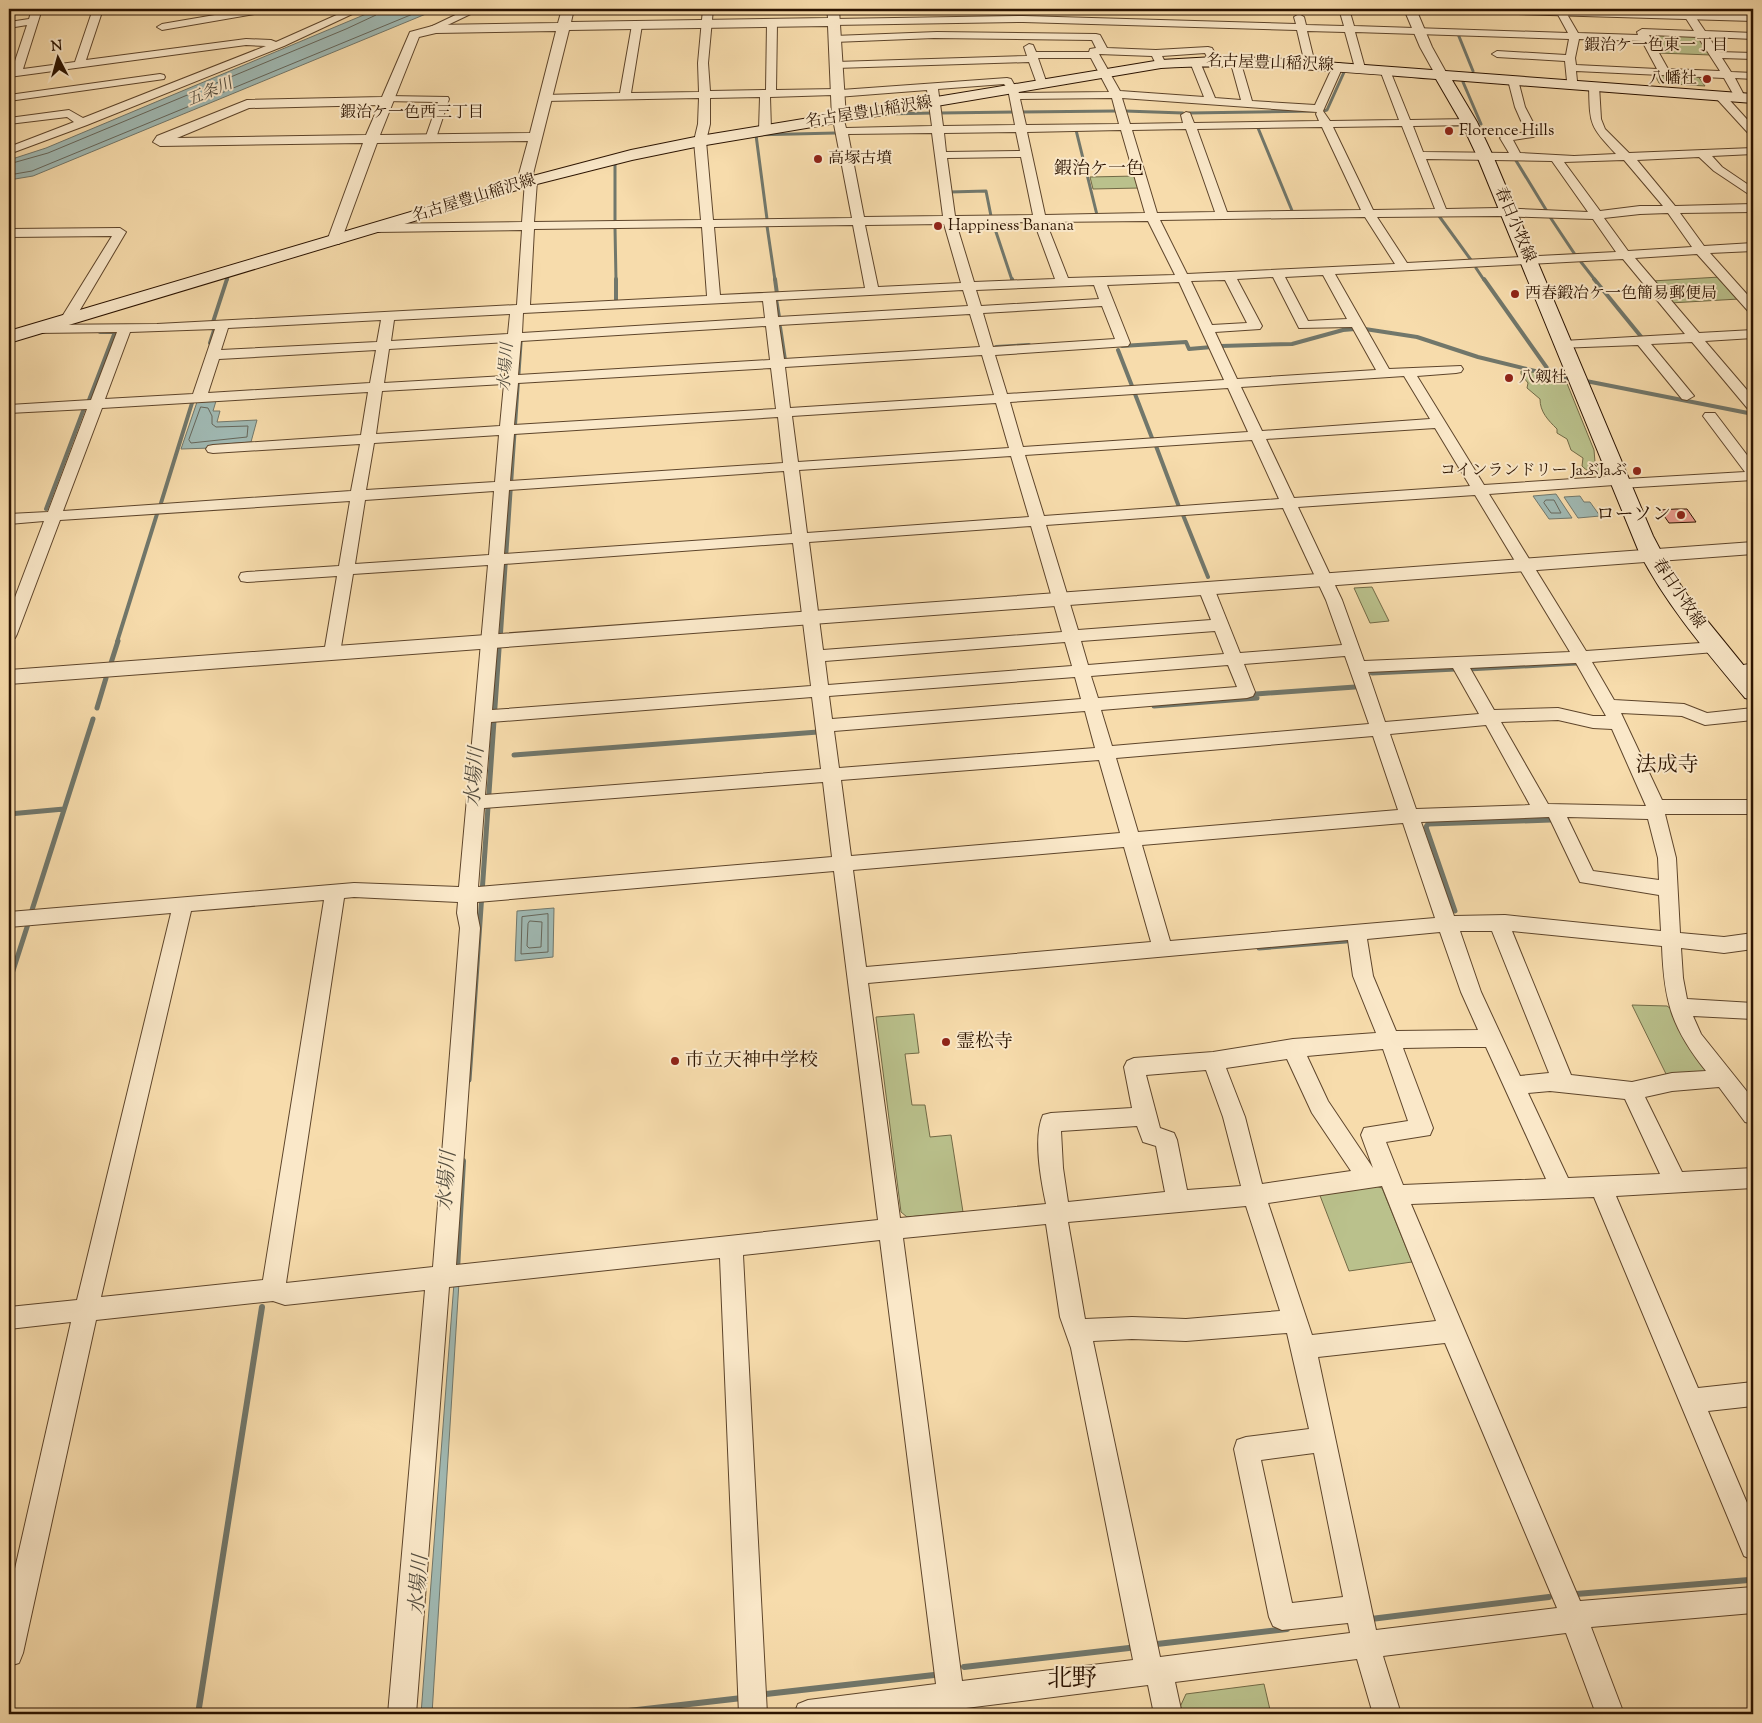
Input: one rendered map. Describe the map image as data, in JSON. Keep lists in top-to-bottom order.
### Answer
{
  "streets": {
    "main road": ["名古屋豊山稲沢線", "春日小牧線"]
  },
  "crossings": [
    ["名古屋豊山稲沢線", "春日小牧線"]
  ],
  "districts": [
    "鍜治ケ一色東一丁目",
    "鍜治ケ一色西三丁目",
    "鍜治ケ一色",
    "法成寺",
    "北野"
  ],
  "water": ["五条川", "水場川"],
  "places": [
    "八幡社",
    "Florence Hills",
    "高塚古墳",
    "Happiness Banana",
    "西春鍛冶ケ一色簡易郵便局",
    "八剱社",
    "コインランドリー JaぶJaぶ",
    "ローソン",
    "霊松寺",
    "市立天神中学校"
  ],
  "north": "top"
}
